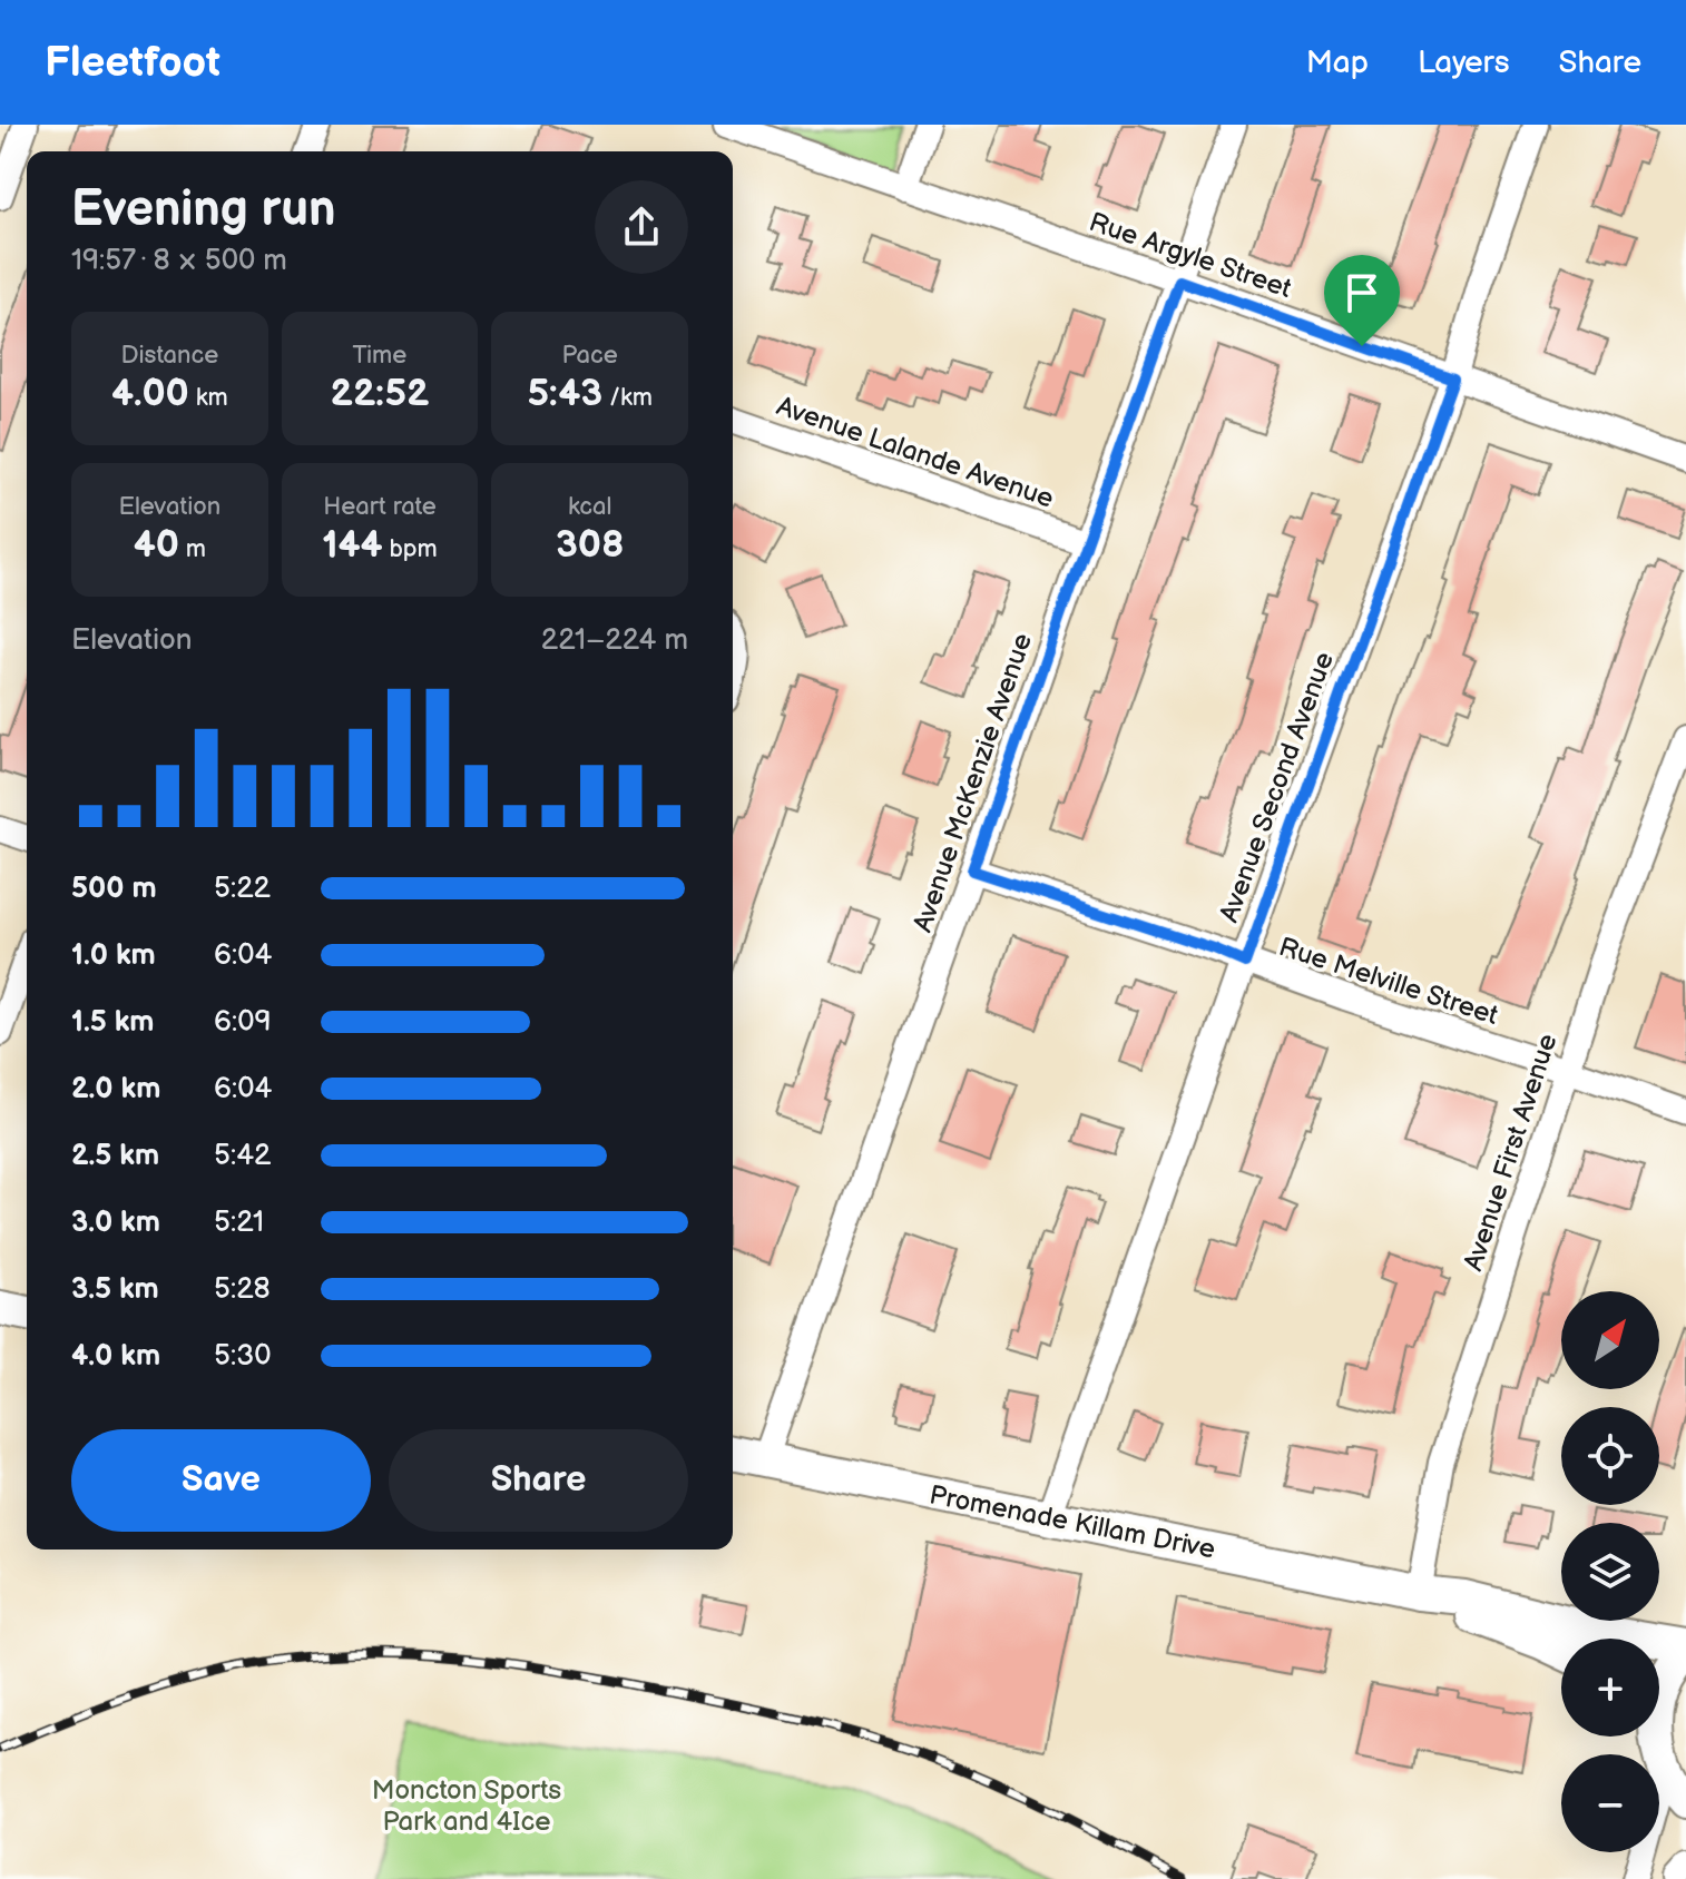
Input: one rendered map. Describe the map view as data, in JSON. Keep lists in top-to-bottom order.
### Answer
{
  "streets": {
    "main road": ["Promenade Killam Drive"],
    "street": [
      "Rue Argyle Street",
      "Avenue Lalande Avenue",
      "Avenue McKenzie Avenue",
      "Avenue Second Avenue",
      "Rue Melville Street",
      "Avenue First Avenue"
    ]
  },
  "crossings": [
    ["Rue Argyle Street", "Avenue McKenzie Avenue"],
    ["Rue Argyle Street", "Avenue Second Avenue"],
    ["Avenue Lalande Avenue", "Avenue McKenzie Avenue"],
    ["Avenue McKenzie Avenue", "Rue Melville Street"],
    ["Avenue McKenzie Avenue", "Promenade Killam Drive"],
    ["Avenue Second Avenue", "Rue Melville Street"],
    ["Avenue Second Avenue", "Promenade Killam Drive"],
    ["Rue Melville Street", "Avenue First Avenue"],
    ["Avenue First Avenue", "Promenade Killam Drive"]
  ],
  "parks": ["Moncton Sports Park and 4Ice"],
  "north": "top right",
  "page": {
    "header": "Fleetfoot",
    "nav": ["Map", "Layers", "Share"],
    "heading": ["Evening run", "19:57 · 8 × 500 m"],
    "stats": [
      ["Distance", "4.00 km"],
      ["Time", "22:52"],
      ["Pace", "5:43 /km"],
      ["Elevation", "40 m"],
      ["Heart rate", "144 bpm"],
      ["kcal", "308"]
    ],
    "chart": ["Elevation", "221–224 m"],
    "list": [
      {
        "name": "500 m",
        "note": "5:22"
      },
      {
        "name": "1.0 km",
        "note": "6:04"
      },
      {
        "name": "1.5 km",
        "note": "6:09"
      },
      {
        "name": "2.0 km",
        "note": "6:04"
      },
      {
        "name": "2.5 km",
        "note": "5:42"
      },
      {
        "name": "3.0 km",
        "note": "5:21"
      },
      {
        "name": "3.5 km",
        "note": "5:28"
      },
      {
        "name": "4.0 km",
        "note": "5:30"
      }
    ],
    "map_buttons": ["+", "−"],
    "buttons": ["Save", "Share"]
  }
}
